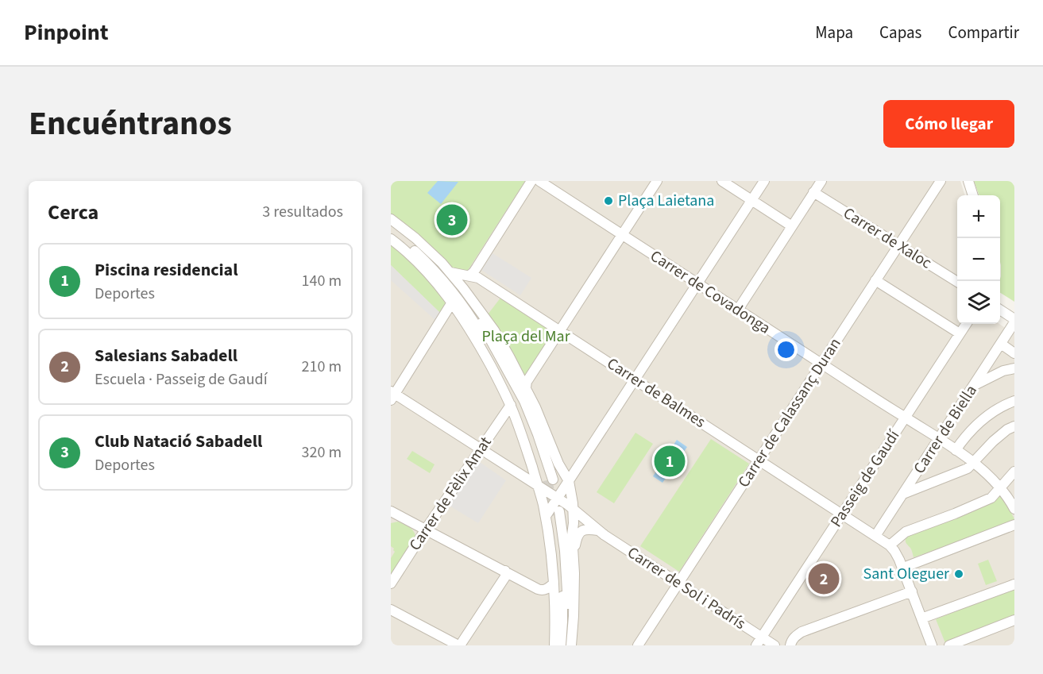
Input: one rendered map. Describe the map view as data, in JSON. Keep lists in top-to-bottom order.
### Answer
{
  "streets": {
    "street": [
      "Carrer de Xaloc",
      "Carrer de Covadonga",
      "Carrer de Balmes",
      "Carrer de Calassanç Duran",
      "Carrer de Biella",
      "Passeig de Gaudí",
      "Carrer de Fèlix Amat",
      "Carrer de Sol i Padrís"
    ]
  },
  "crossings": [
    ["Carrer de Xaloc", "Carrer de Calassanç Duran"],
    ["Carrer de Covadonga", "Carrer de Calassanç Duran"],
    ["Carrer de Covadonga", "Carrer de Biella"],
    ["Carrer de Covadonga", "Passeig de Gaudí"],
    ["Carrer de Balmes", "Carrer de Calassanç Duran"],
    ["Carrer de Balmes", "Carrer de Biella"],
    ["Carrer de Balmes", "Passeig de Gaudí"],
    ["Carrer de Calassanç Duran", "Carrer de Sol i Padrís"],
    ["Passeig de Gaudí", "Carrer de Sol i Padrís"],
    ["Carrer de Fèlix Amat", "Carrer de Sol i Padrís"]
  ],
  "parks": ["Plaça del Mar"],
  "places": ["Plaça Laietana", "Sant Oleguer"],
  "page": {
    "header": "Pinpoint",
    "nav": ["Mapa", "Capas", "Compartir"],
    "title": "Encuéntranos",
    "buttons": "Cómo llegar",
    "heading": ["Cerca", "3 resultados"],
    "map_buttons": ["+", "−"],
    "pins": ["3", "1", "2"],
    "list": [
      {
        "mark": "1",
        "name": "Piscina residencial",
        "note": "Deportes",
        "value": "140 m"
      },
      {
        "mark": "2",
        "name": "Salesians Sabadell",
        "note": "Escuela · Passeig de Gaudí",
        "value": "210 m"
      },
      {
        "mark": "3",
        "name": "Club Natació Sabadell",
        "note": "Deportes",
        "value": "320 m"
      }
    ]
  }
}
